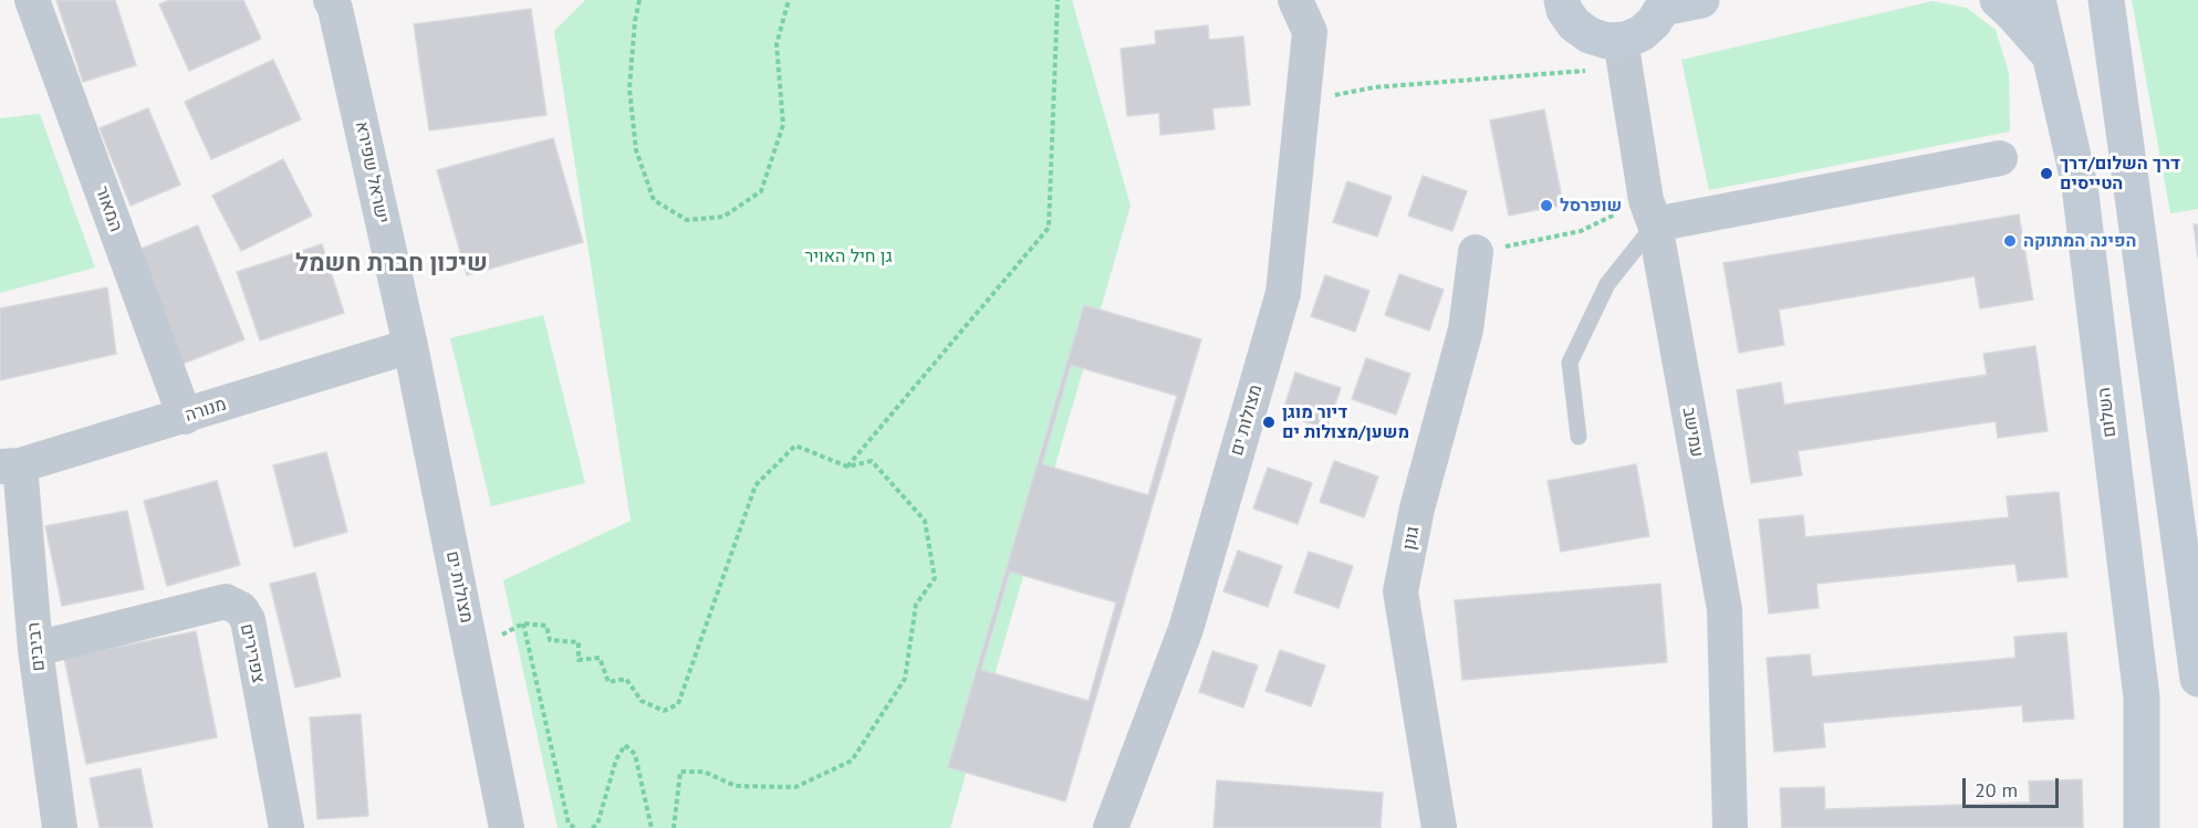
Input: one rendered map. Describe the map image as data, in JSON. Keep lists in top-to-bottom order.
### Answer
{
  "streets": {
    "main road": ["השלום"],
    "street": [
      "ישראל שפירא",
      "המאור",
      "מנורה",
      "מצולות ים",
      "עמישב",
      "גונן",
      "רביבים",
      "צפרירים"
    ]
  },
  "crossings": [
    ["ישראל שפירא", "מנורה"],
    ["ישראל שפירא", "מצולות ים"],
    ["המאור", "מנורה"],
    ["מנורה", "מצולות ים"],
    ["מנורה", "רביבים"],
    ["רביבים", "צפרירים"]
  ],
  "districts": ["שיכון חברת חשמל"],
  "parks": ["גן חיל האויר"],
  "places": [
    "דרך השלום/דרך הטייסים",
    "שופרסל",
    "הפינה המתוקה",
    "דיור מוגן משען/מצולות ים"
  ],
  "scale_bar": "20 m"
}
